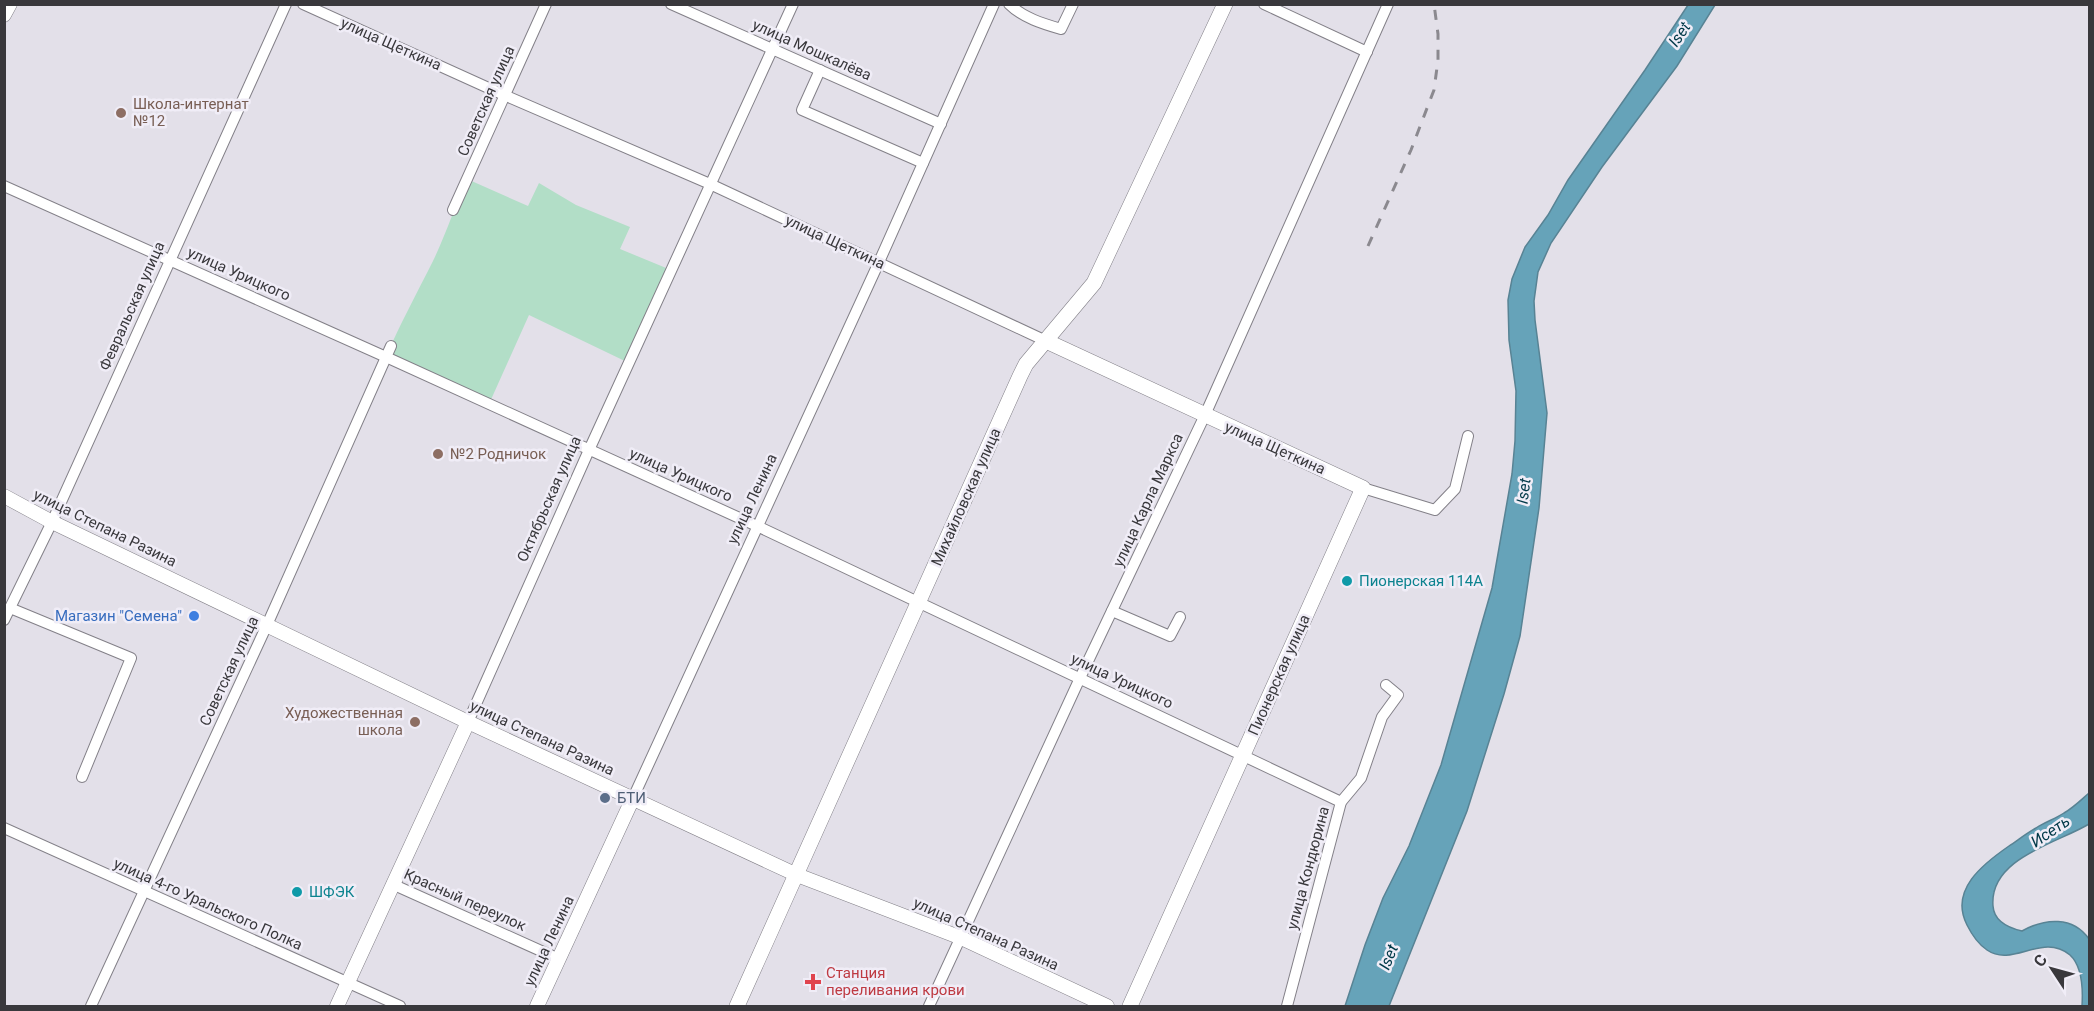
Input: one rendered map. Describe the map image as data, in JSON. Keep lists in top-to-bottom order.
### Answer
{
  "streets": {
    "main road": [
      "улица Щеткина",
      "Михайловская улица",
      "Октябрьская улица",
      "улица Ленина",
      "улица Степана Разина",
      "Пионерская улица"
    ],
    "street": [
      "улица Мошкалёва",
      "Советская улица",
      "улица Урицкого",
      "Февральская улица",
      "улица Карла Маркса",
      "улица Кондюрина",
      "Красный переулок",
      "улица 4-го Уральского Полка"
    ]
  },
  "crossings": [
    ["улица Щеткина", "Советская улица"],
    ["улица Щеткина", "Михайловская улица"],
    ["улица Щеткина", "Октябрьская улица"],
    ["улица Щеткина", "улица Ленина"],
    ["улица Щеткина", "улица Карла Маркса"],
    ["улица Щеткина", "Пионерская улица"],
    ["улица Мошкалёва", "Октябрьская улица"],
    ["улица Мошкалёва", "улица Ленина"],
    ["Советская улица", "улица Урицкого"],
    ["Советская улица", "улица Степана Разина"],
    ["Советская улица", "улица 4-го Уральского Полка"],
    ["улица Урицкого", "Февральская улица"],
    ["улица Урицкого", "Михайловская улица"],
    ["улица Урицкого", "Октябрьская улица"],
    ["улица Урицкого", "улица Ленина"],
    ["улица Урицкого", "улица Карла Маркса"],
    ["улица Урицкого", "Пионерская улица"],
    ["улица Урицкого", "улица Кондюрина"],
    ["Февральская улица", "улица Степана Разина"],
    ["Михайловская улица", "улица Степана Разина"],
    ["Октябрьская улица", "улица Степана Разина"],
    ["Октябрьская улица", "Красный переулок"],
    ["Октябрьская улица", "улица 4-го Уральского Полка"],
    ["улица Ленина", "улица Степана Разина"],
    ["улица Ленина", "Красный переулок"],
    ["улица Карла Маркса", "улица Степана Разина"]
  ],
  "water": ["Iset", "Исеть"],
  "places": {
    "other": [
      "Школа-интернат №12",
      "№2 Родничок",
      "Пионерская 114А",
      "Магазин \"Семена\"",
      "Художественная школа",
      "БТИ",
      "ШФЭК"
    ],
    "health": ["Станция переливания крови"]
  },
  "north": "top left"
}
